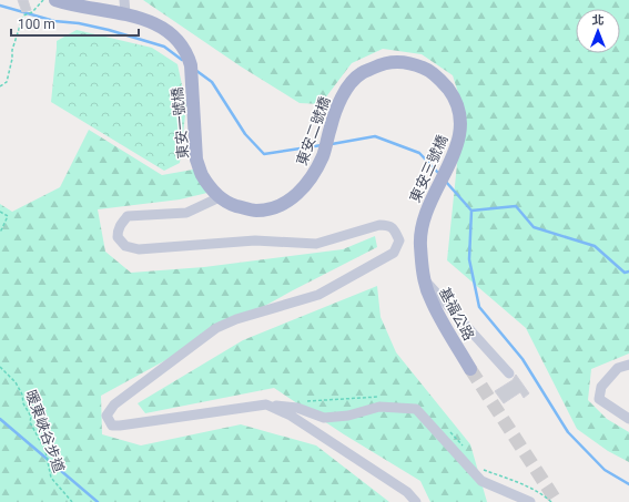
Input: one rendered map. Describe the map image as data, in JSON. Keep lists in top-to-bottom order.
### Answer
{
  "streets": {
    "main road": [
      "東安一號橋",
      "東安二號橋",
      "東安三號橋",
      "基福公路"
    ],
    "path": ["暖東峽谷步道"]
  },
  "crossings": [
    ["東安一號橋", "東安二號橋"],
    ["東安二號橋", "東安三號橋"],
    ["東安三號橋", "基福公路"]
  ],
  "scale_bar": "100 m",
  "north": "top"
}
